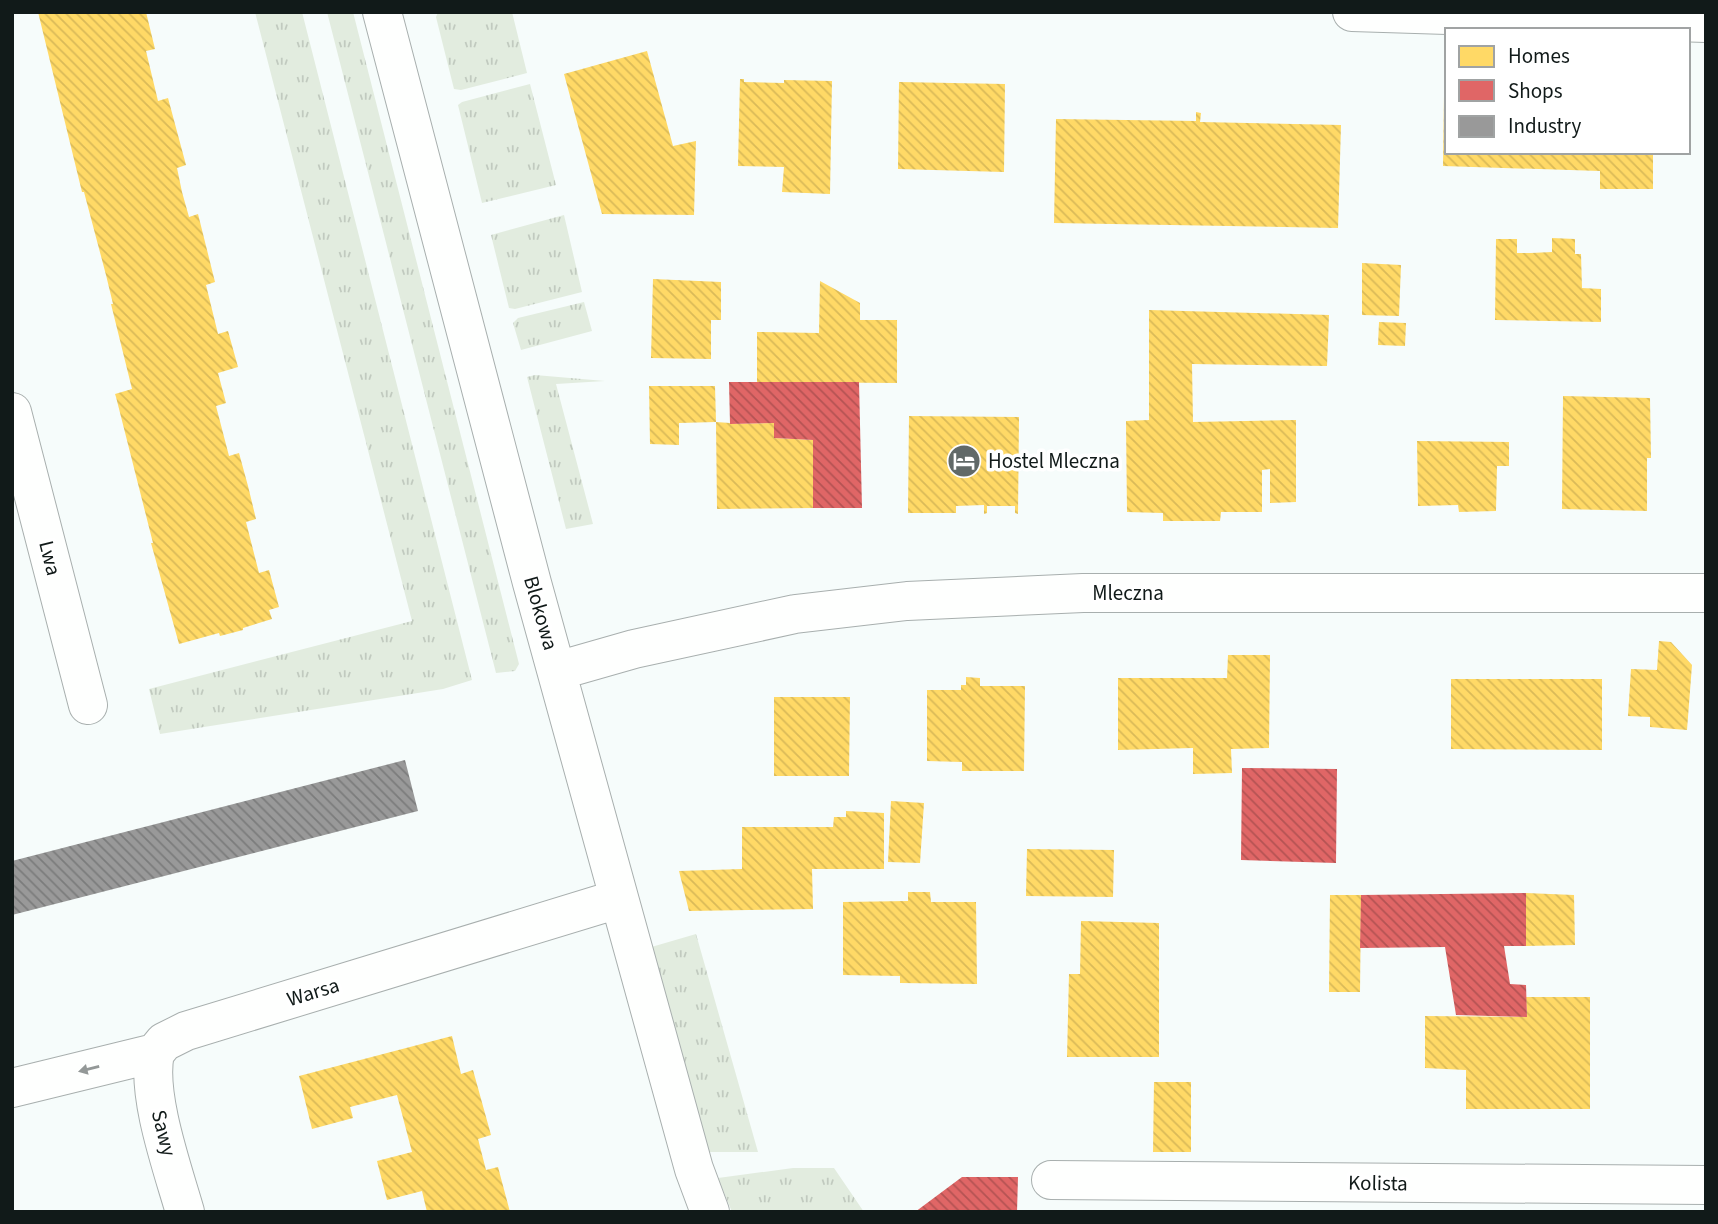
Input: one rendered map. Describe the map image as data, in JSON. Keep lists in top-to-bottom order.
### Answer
{
  "streets": {
    "street": [
      "Lwa",
      "Mleczna",
      "Blokowa",
      "Warsa",
      "Sawy",
      "Kolista"
    ]
  },
  "crossings": [
    ["Mleczna", "Blokowa"],
    ["Blokowa", "Warsa"],
    ["Warsa", "Sawy"]
  ],
  "places": {
    "hotel": ["Hostel Mleczna"]
  },
  "legend": ["Homes", "Shops", "Industry"]
}
